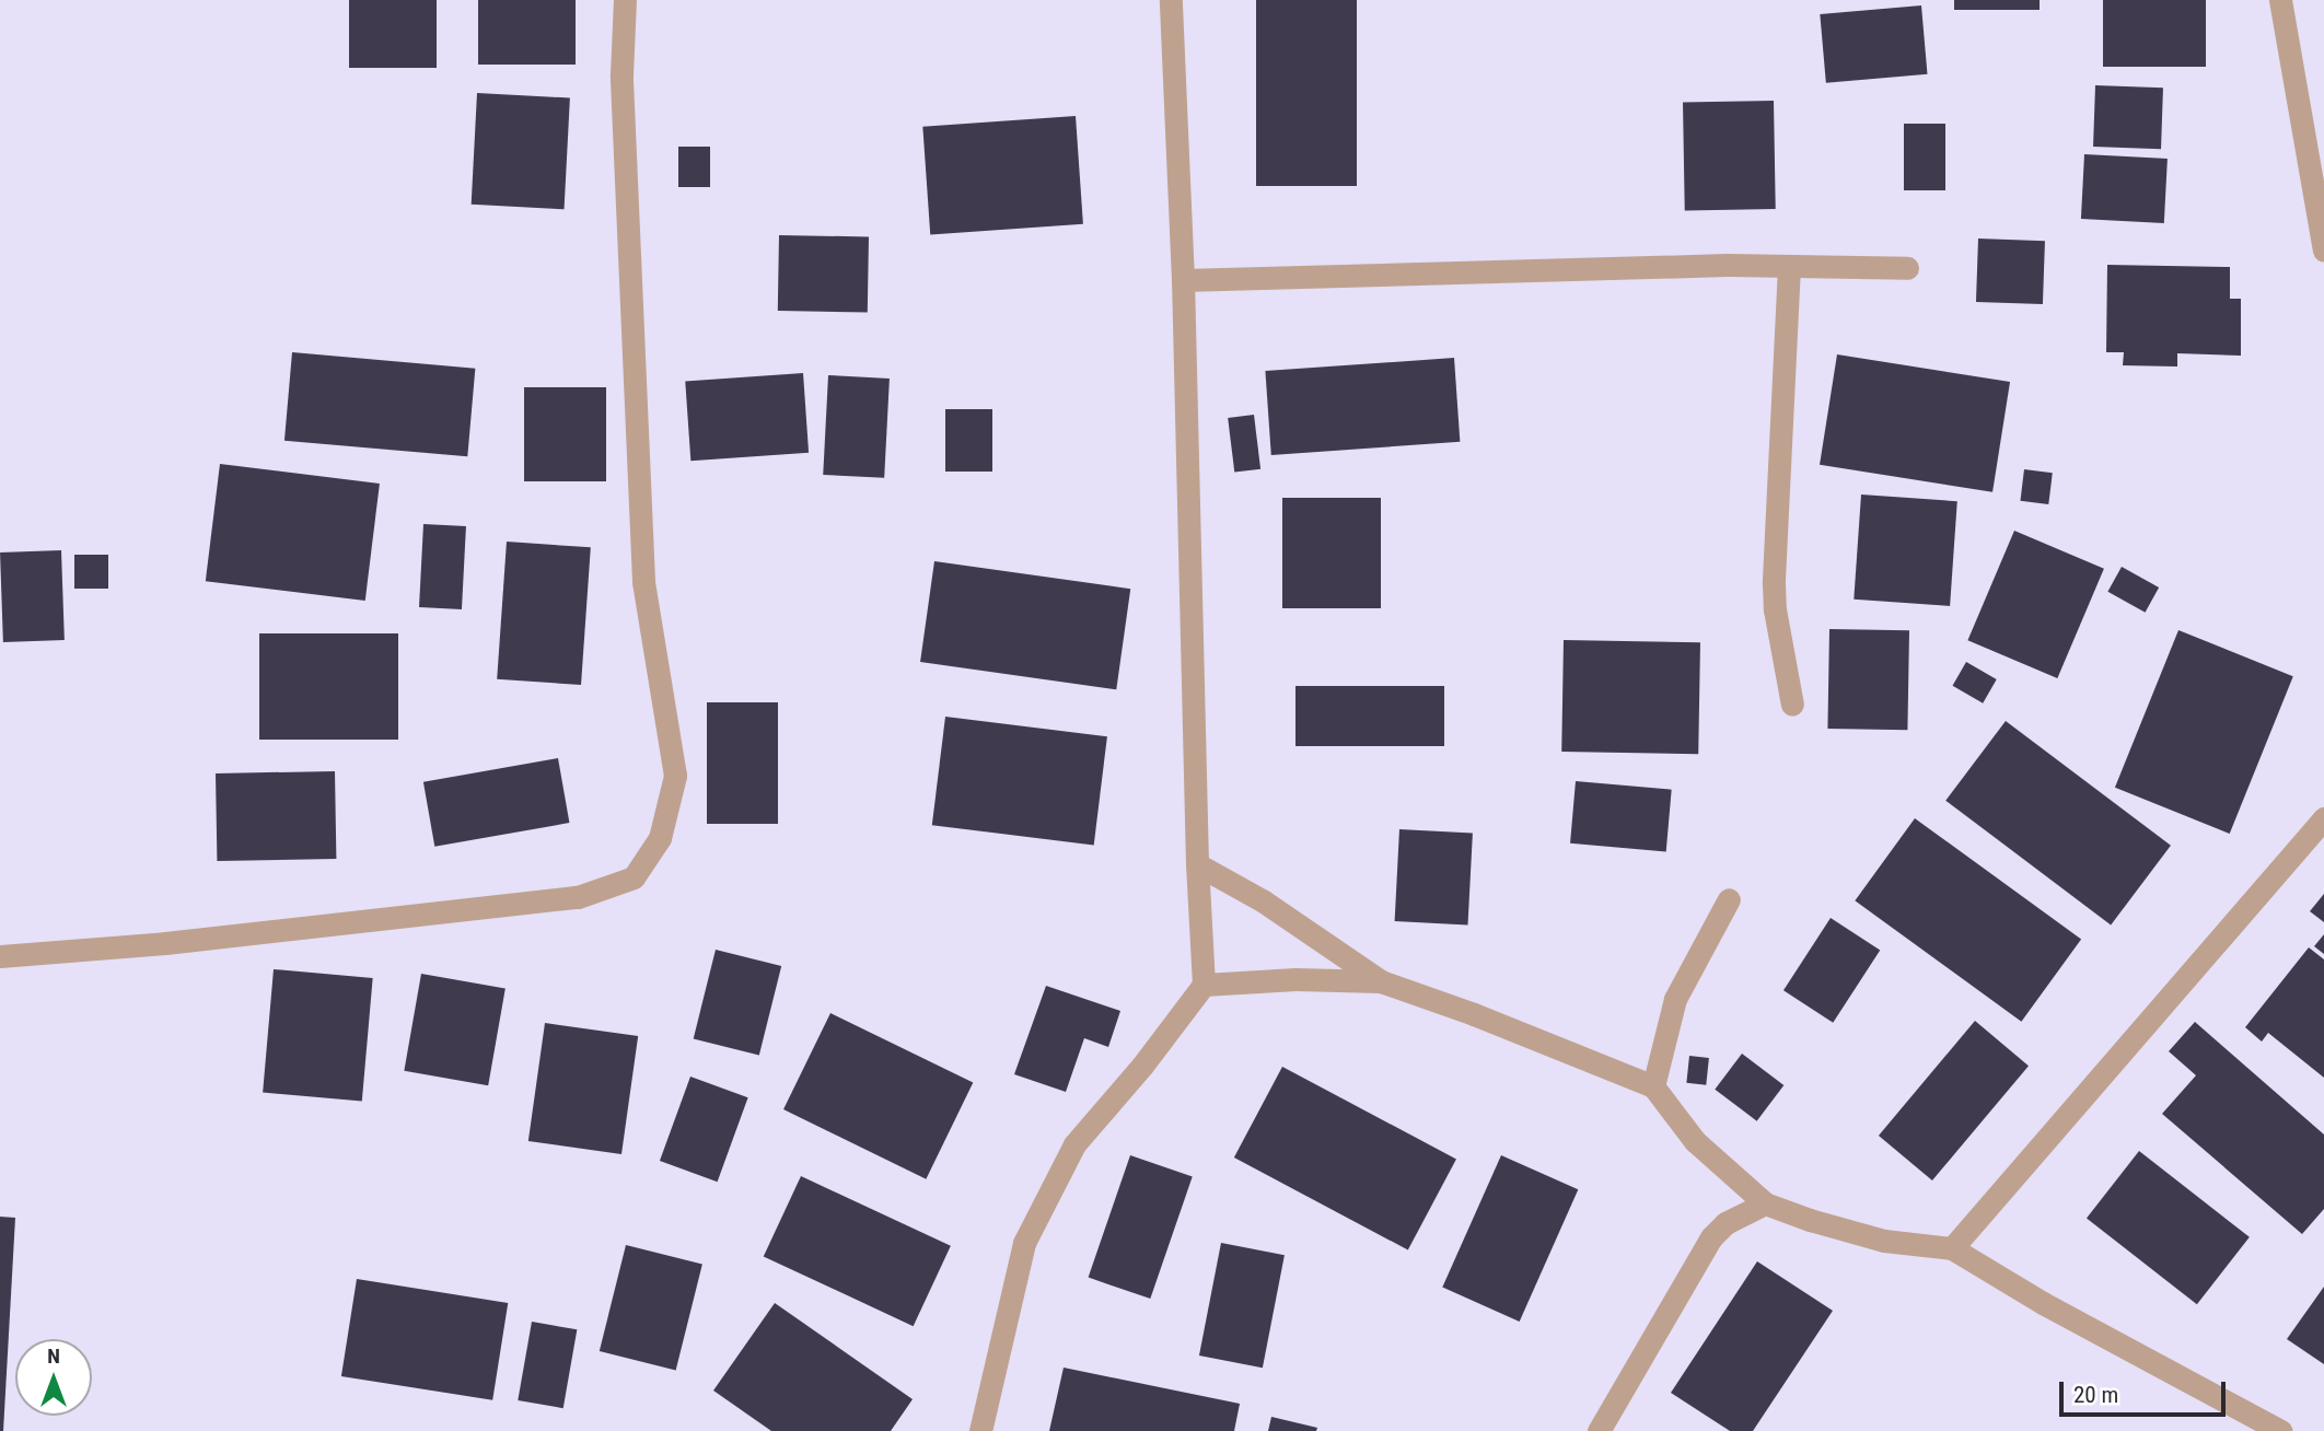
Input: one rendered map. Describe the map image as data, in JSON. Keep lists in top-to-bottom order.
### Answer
{
  "scale_bar": "20 m",
  "north": "top"
}
